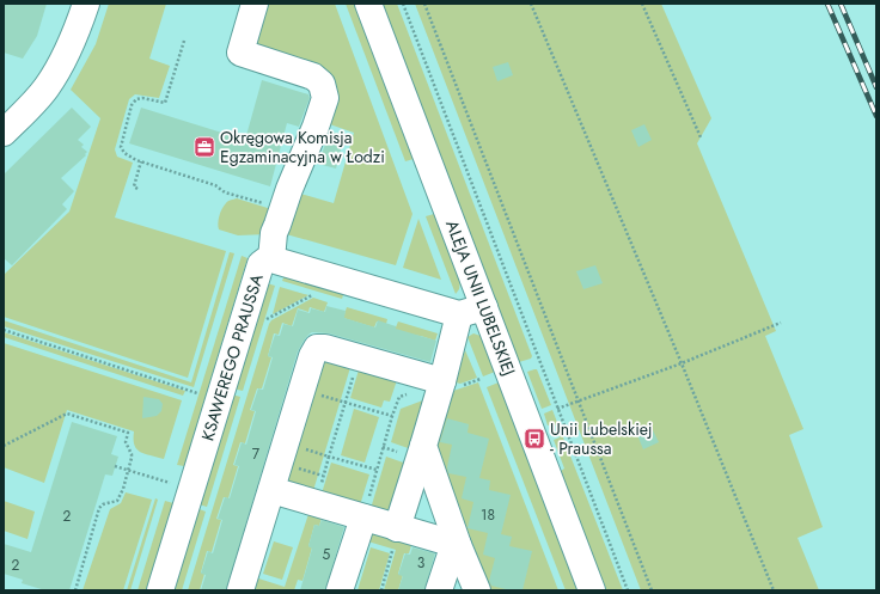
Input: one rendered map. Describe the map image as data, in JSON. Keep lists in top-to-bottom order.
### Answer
{
  "streets": {
    "street": ["ALEJA UNII LUBELSKIEJ", "KSAWEREGO PRAUSSA"]
  },
  "places": {
    "office": ["Okręgowa Komisja Egzaminacyjna w Łodzi"],
    "bus stop": ["Unii Lubelskiej - Praussa"]
  },
  "house_numbers": [
    "7",
    "18",
    "2",
    "5",
    "3",
    "2"
  ]
}
